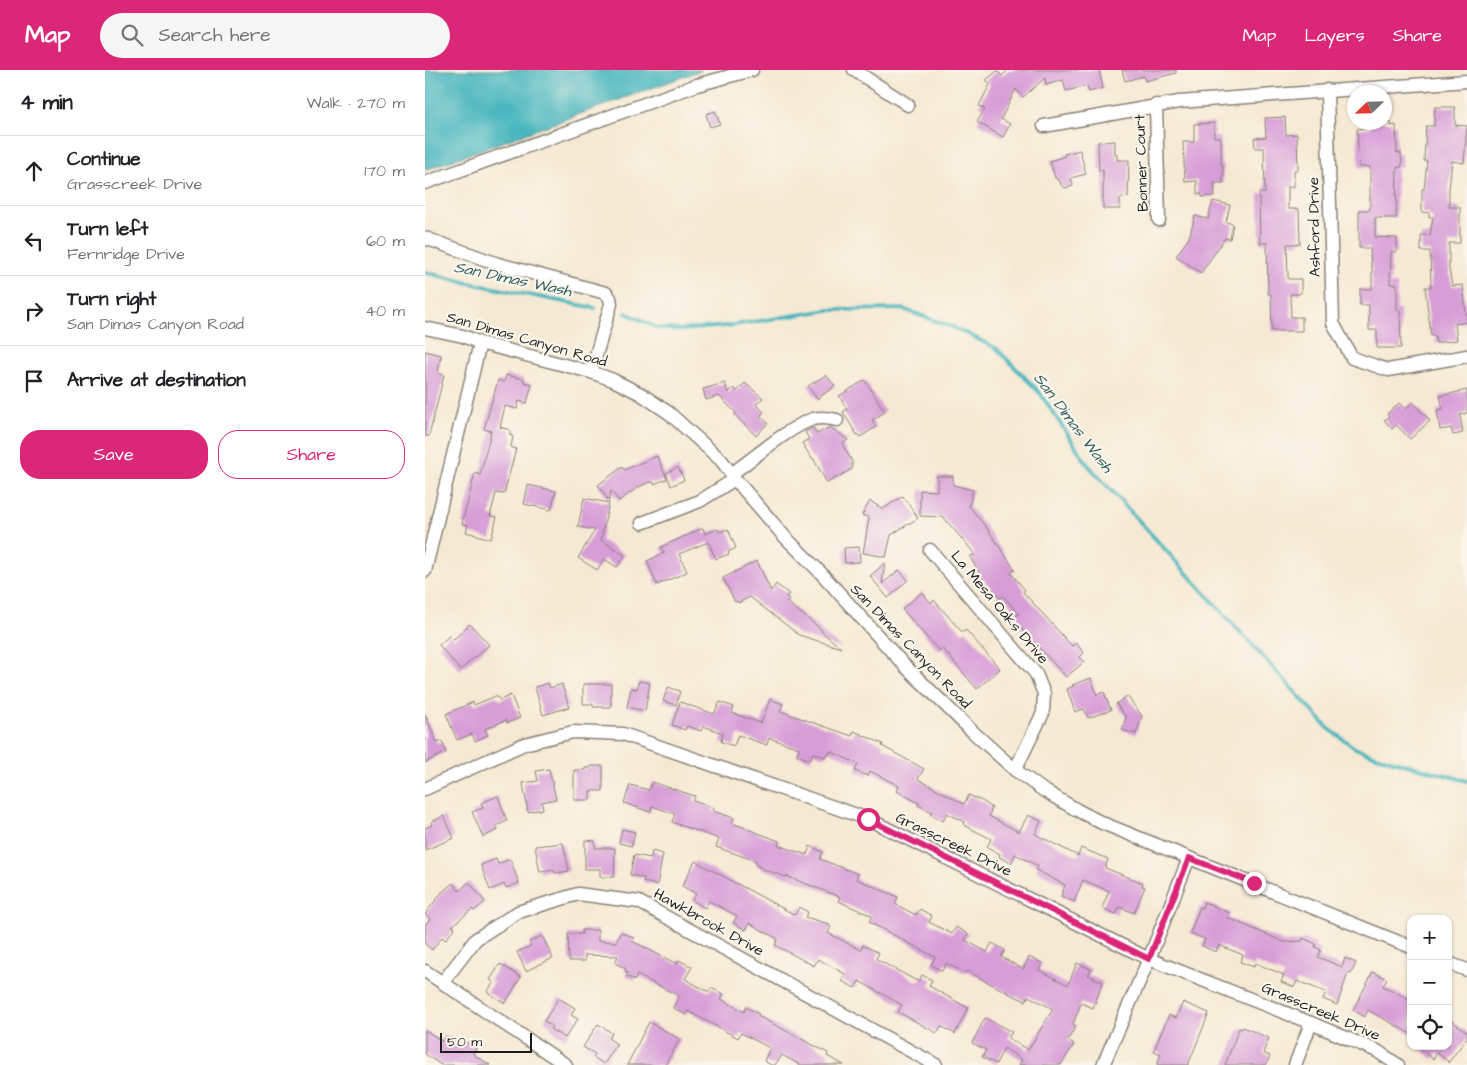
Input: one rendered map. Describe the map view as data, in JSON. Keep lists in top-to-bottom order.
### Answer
{
  "streets": {
    "street": [
      "Bonner Court",
      "Ashford Drive",
      "San Dimas Canyon Road",
      "La Mesa Oaks Drive",
      "Grasscreek Drive",
      "Hawkbrook Drive"
    ]
  },
  "crossings": [
    ["San Dimas Canyon Road", "La Mesa Oaks Drive"]
  ],
  "water": ["San Dimas Wash"],
  "scale_bar": "50 m",
  "north": "bottom left",
  "page": {
    "header": "Map",
    "search": "Search here",
    "nav": ["Map", "Layers", "Share"],
    "heading": ["4 min", "Walk · 270 m"],
    "list": [
      ["Continue", "Grasscreek Drive", "170 m"],
      ["Turn left", "Fernridge Drive", "60 m"],
      ["Turn right", "San Dimas Canyon Road", "40 m"],
      "Arrive at destination"
    ],
    "buttons": ["Save", "Share"],
    "map_buttons": ["+", "−"],
    "scale": "50 m"
  }
}
